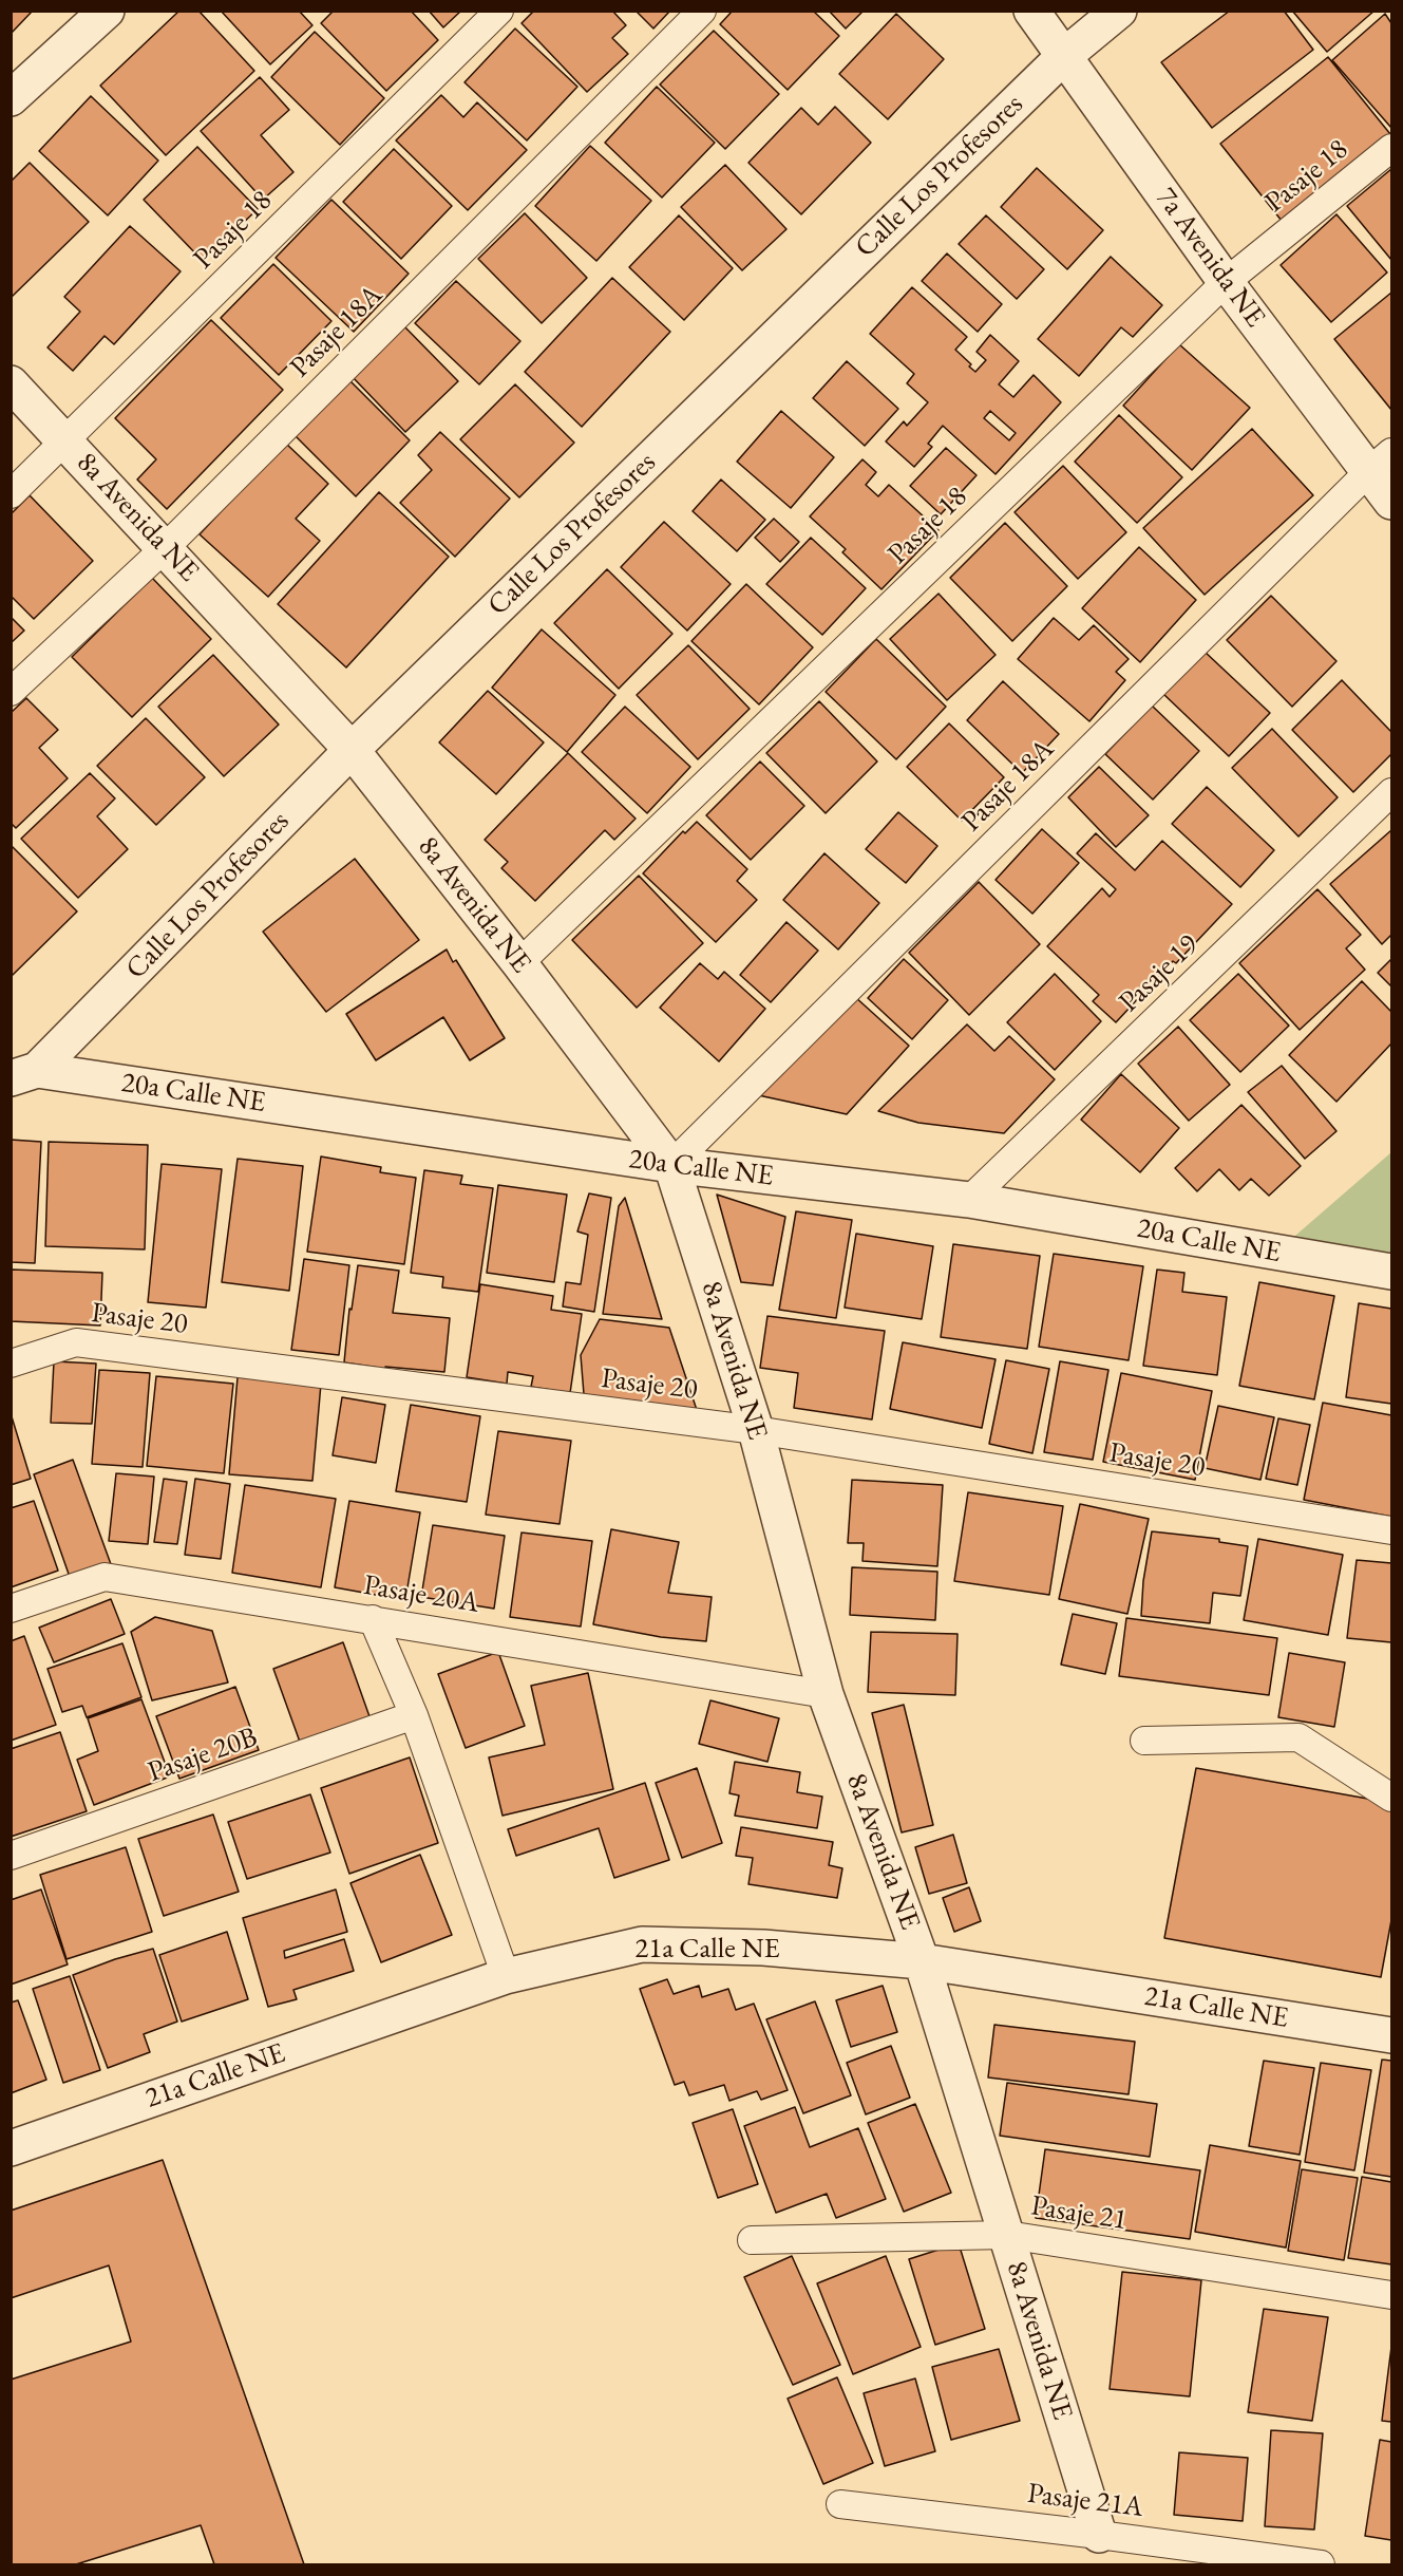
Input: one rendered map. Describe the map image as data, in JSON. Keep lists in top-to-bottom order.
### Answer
{
  "streets": {
    "street": [
      "Calle Los Profesores",
      "7a Avenida NE",
      "8a Avenida NE",
      "20a Calle NE",
      "21a Calle NE"
    ],
    "lane": [
      "Pasaje 18",
      "Pasaje 18A",
      "Pasaje 19",
      "Pasaje 20",
      "Pasaje 20A",
      "Pasaje 20B",
      "Pasaje 21",
      "Pasaje 21A"
    ]
  },
  "crossings": [
    ["Calle Los Profesores", "7a Avenida NE"],
    ["Calle Los Profesores", "8a Avenida NE"],
    ["Calle Los Profesores", "20a Calle NE"],
    ["Pasaje 18", "7a Avenida NE"],
    ["Pasaje 18", "8a Avenida NE"],
    ["7a Avenida NE", "Pasaje 18A"],
    ["Pasaje 18A", "8a Avenida NE"],
    ["Pasaje 18A", "20a Calle NE"],
    ["8a Avenida NE", "20a Calle NE"],
    ["8a Avenida NE", "Pasaje 20"],
    ["8a Avenida NE", "Pasaje 20A"],
    ["8a Avenida NE", "21a Calle NE"],
    ["8a Avenida NE", "Pasaje 21"],
    ["8a Avenida NE", "Pasaje 21A"],
    ["Pasaje 19", "20a Calle NE"]
  ]
}
